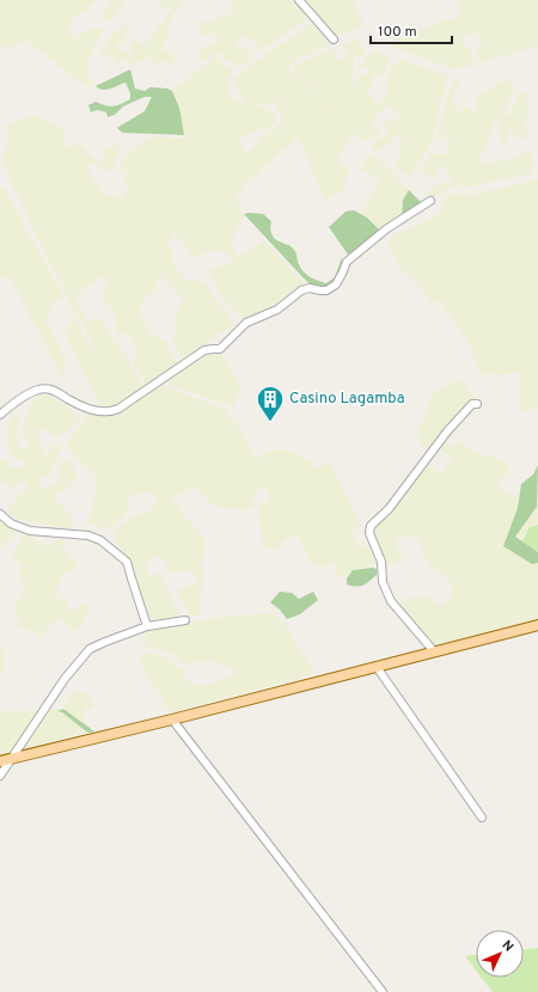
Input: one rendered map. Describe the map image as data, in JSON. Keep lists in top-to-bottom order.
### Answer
{
  "places": {
    "building": ["Casino Lagamba"]
  },
  "scale_bar": "100 m",
  "north": "top right"
}
